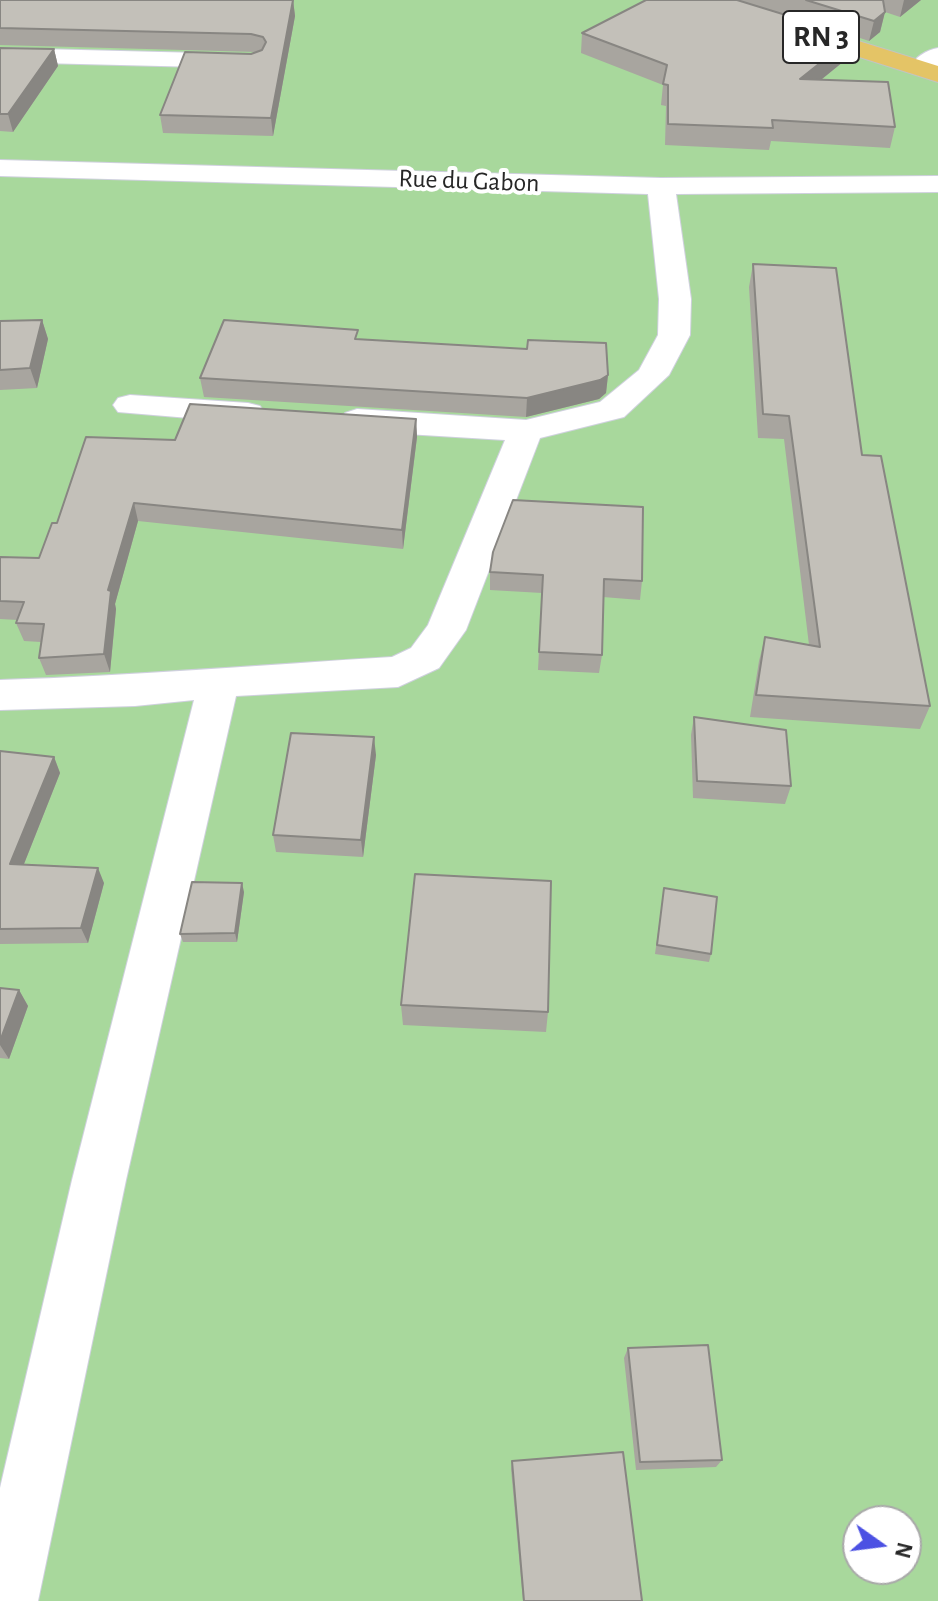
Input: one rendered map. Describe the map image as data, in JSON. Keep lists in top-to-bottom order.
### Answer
{
  "streets": {
    "highway": ["RN 3"],
    "street": ["Rue du Gabon"]
  },
  "north": "right"
}
